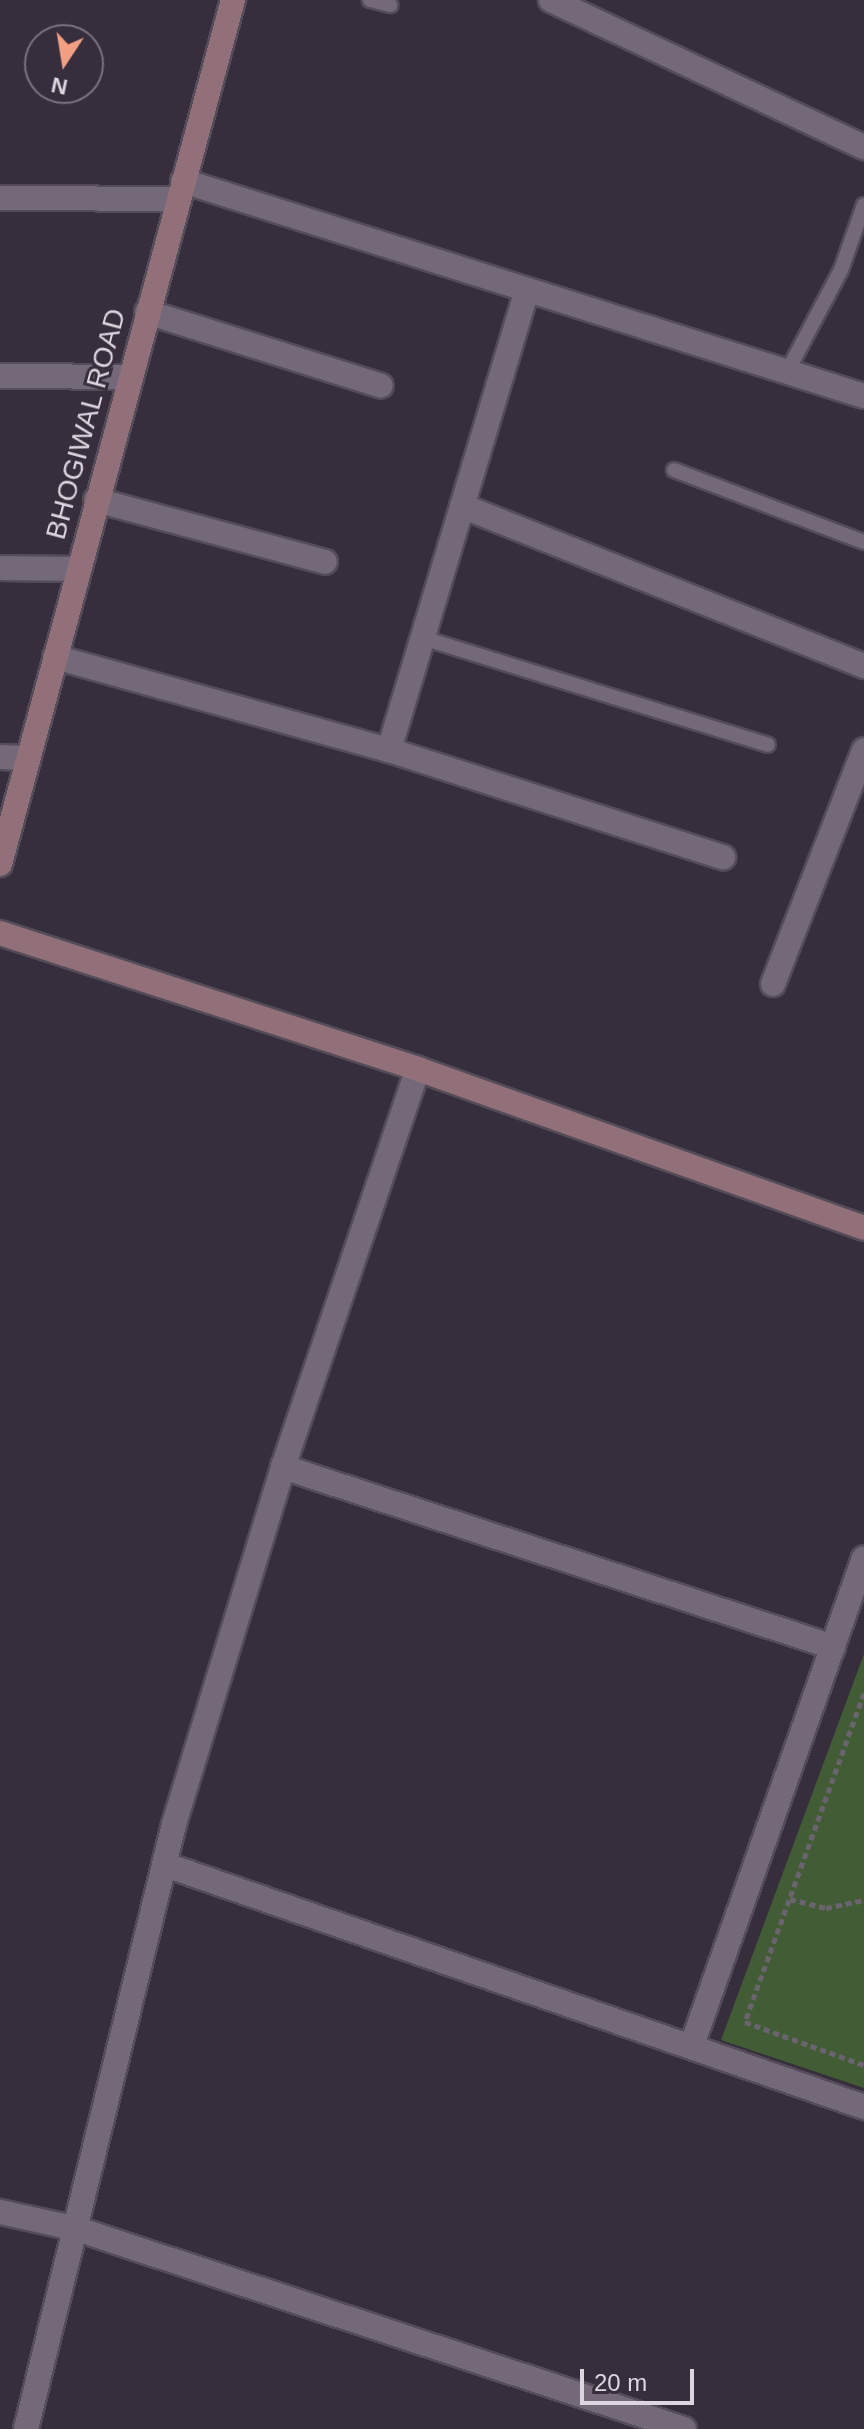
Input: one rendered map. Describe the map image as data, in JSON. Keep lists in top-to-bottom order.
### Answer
{
  "streets": {
    "street": ["BHOGIWAL ROAD"]
  },
  "scale_bar": "20 m",
  "north": "bottom"
}
